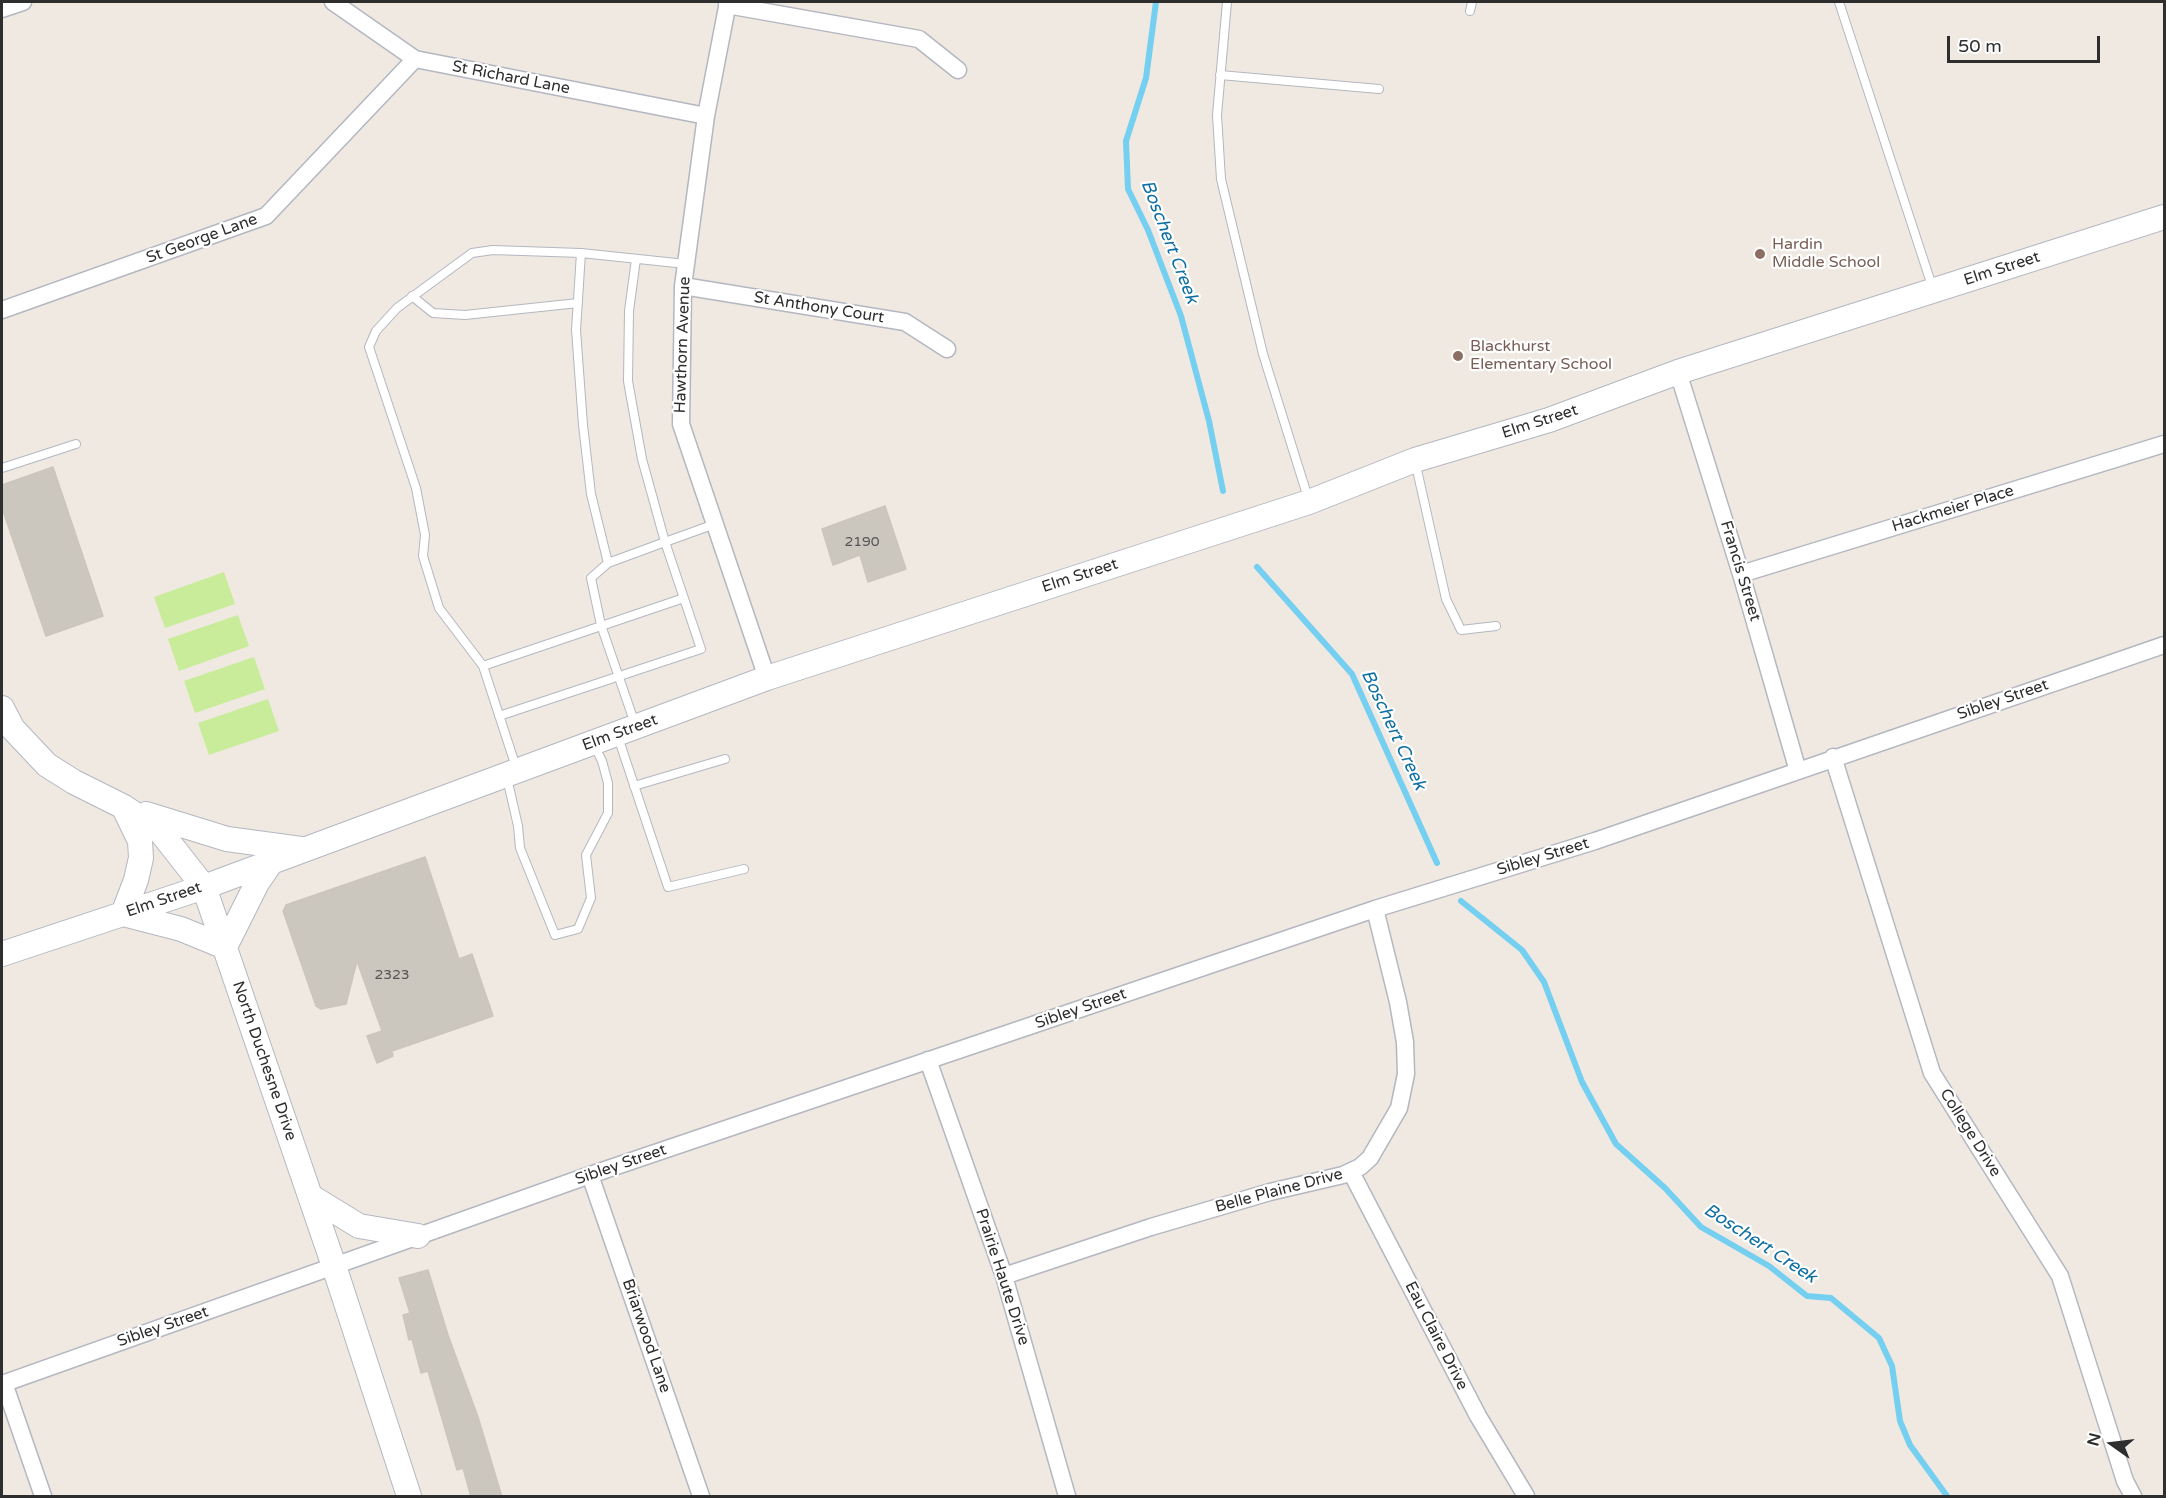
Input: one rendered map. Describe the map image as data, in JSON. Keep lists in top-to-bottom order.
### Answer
{
  "streets": {
    "main road": ["Elm Street", "North Duchesne Drive"],
    "street": [
      "St Richard Lane",
      "St George Lane",
      "St Anthony Court",
      "Hawthorn Avenue",
      "Hackmeier Place",
      "Francis Street",
      "Sibley Street",
      "College Drive",
      "Belle Plaine Drive",
      "Prairie Haute Drive",
      "Briarwood Lane",
      "Eau Claire Drive"
    ]
  },
  "crossings": [
    ["St Richard Lane", "St George Lane"],
    ["St Richard Lane", "Hawthorn Avenue"],
    ["Elm Street", "Hawthorn Avenue"],
    ["Elm Street", "Francis Street"],
    ["Elm Street", "North Duchesne Drive"],
    ["St Anthony Court", "Hawthorn Avenue"],
    ["Hackmeier Place", "Francis Street"],
    ["Francis Street", "Sibley Street"],
    ["Sibley Street", "North Duchesne Drive"],
    ["Sibley Street", "College Drive"],
    ["Sibley Street", "Belle Plaine Drive"],
    ["Sibley Street", "Prairie Haute Drive"],
    ["Sibley Street", "Briarwood Lane"],
    ["Belle Plaine Drive", "Prairie Haute Drive"],
    ["Belle Plaine Drive", "Eau Claire Drive"]
  ],
  "water": ["Boschert Creek"],
  "places": ["Hardin Middle School", "Blackhurst Elementary School"],
  "house_numbers": ["2190", "2323"],
  "scale_bar": "50 m",
  "north": "left"
}
